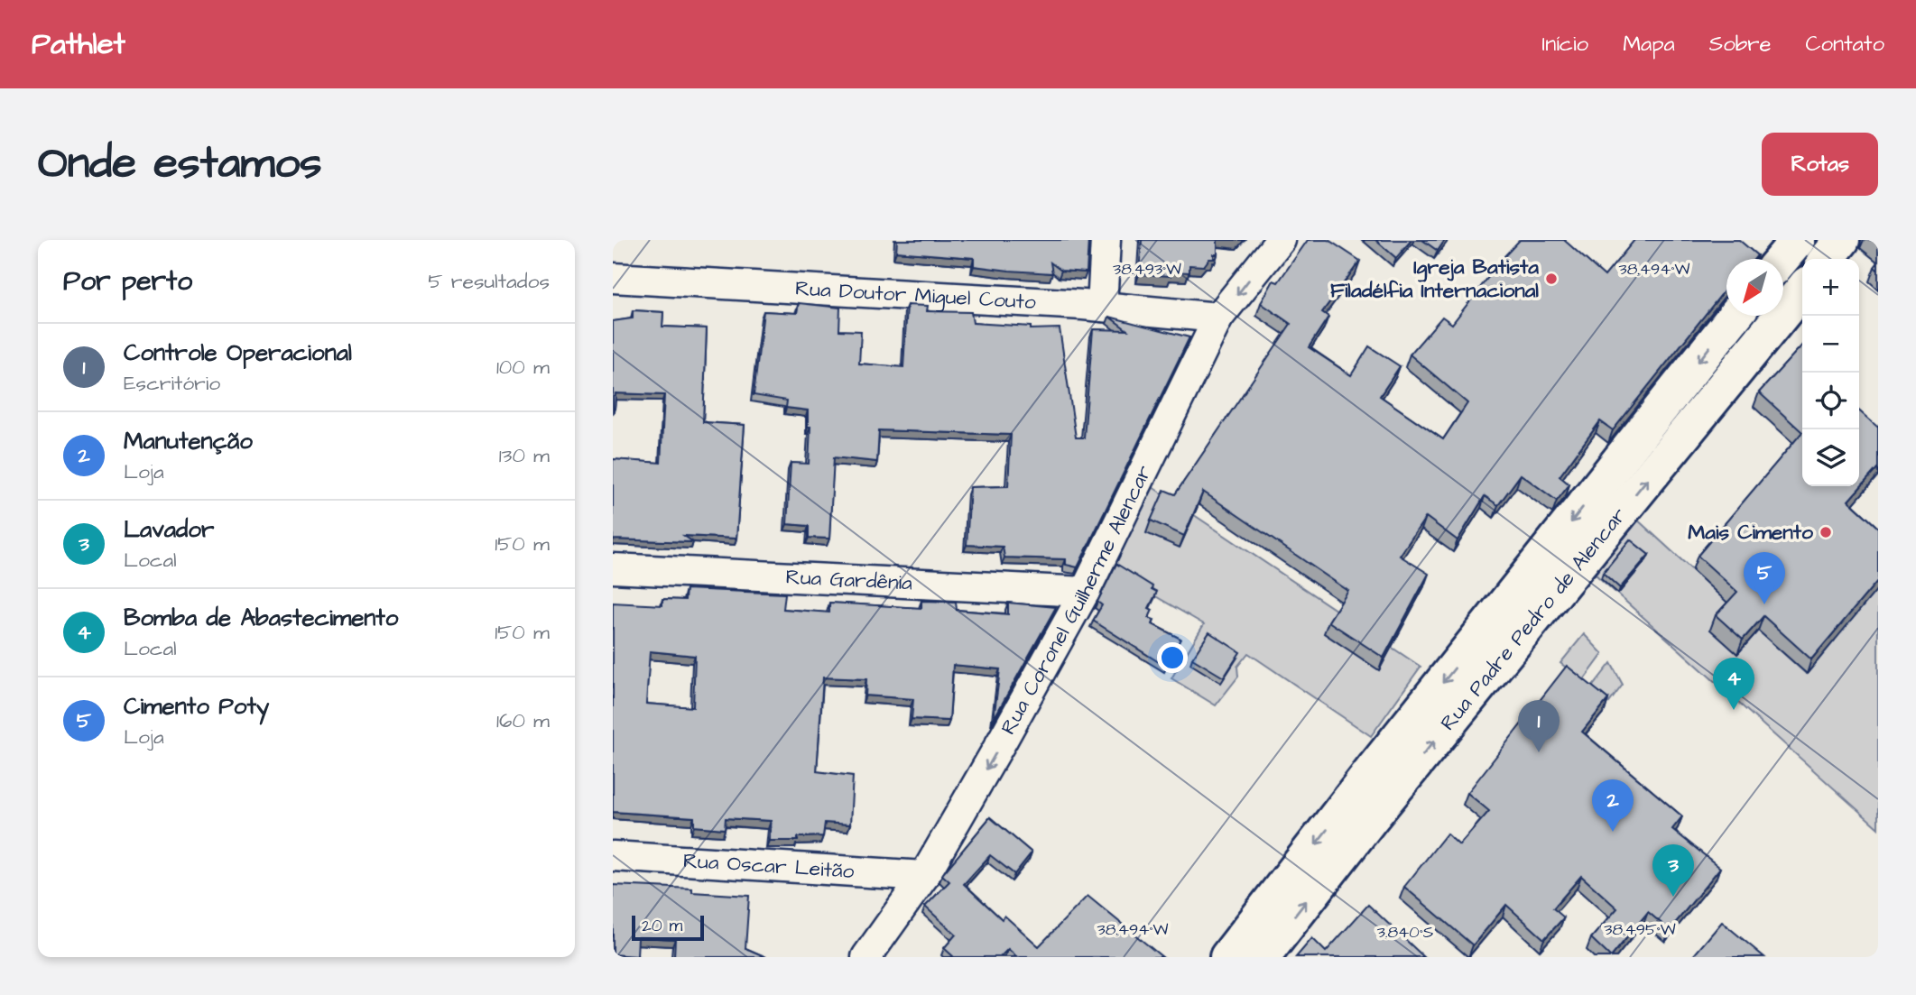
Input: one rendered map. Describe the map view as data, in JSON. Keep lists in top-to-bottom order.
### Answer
{
  "streets": {
    "main road": ["Rua Padre Pedro de Alencar"],
    "street": [
      "Rua Doutor Miguel Couto",
      "Rua Gardênia",
      "Rua Coronel Guilherme Alencar",
      "Rua Oscar Leitão"
    ]
  },
  "crossings": [
    ["Rua Doutor Miguel Couto", "Rua Coronel Guilherme Alencar"],
    ["Rua Gardênia", "Rua Coronel Guilherme Alencar"],
    ["Rua Coronel Guilherme Alencar", "Rua Oscar Leitão"]
  ],
  "one_way": ["Rua Coronel Guilherme Alencar"],
  "places": ["Igreja Batista Filadélfia Internacional", "Mais Cimento"],
  "scale_bar": "20 m",
  "north": "bottom left",
  "page": {
    "header": "Pathlet",
    "nav": [
      "Início",
      "Mapa",
      "Sobre",
      "Contato"
    ],
    "buttons": "Rotas",
    "title": "Onde estamos",
    "heading": ["Por perto", "5 resultados"],
    "map_buttons": ["+", "−"],
    "list": [
      {
        "mark": "1",
        "name": "Controle Operacional",
        "note": "Escritório",
        "value": "100 m"
      },
      {
        "mark": "2",
        "name": "Manutenção",
        "note": "Loja",
        "value": "130 m"
      },
      {
        "mark": "3",
        "name": "Lavador",
        "note": "Local",
        "value": "150 m"
      },
      {
        "mark": "4",
        "name": "Bomba de Abastecimento",
        "note": "Local",
        "value": "150 m"
      },
      {
        "mark": "5",
        "name": "Cimento Poty",
        "note": "Loja",
        "value": "160 m"
      }
    ],
    "pins": [
      "5",
      "4",
      "1",
      "2",
      "3"
    ],
    "scale": "20 m"
  },
  "coordinates": [
    "38.493°W",
    "38.494°W",
    "38.495°W",
    "3.840°S"
  ]
}
